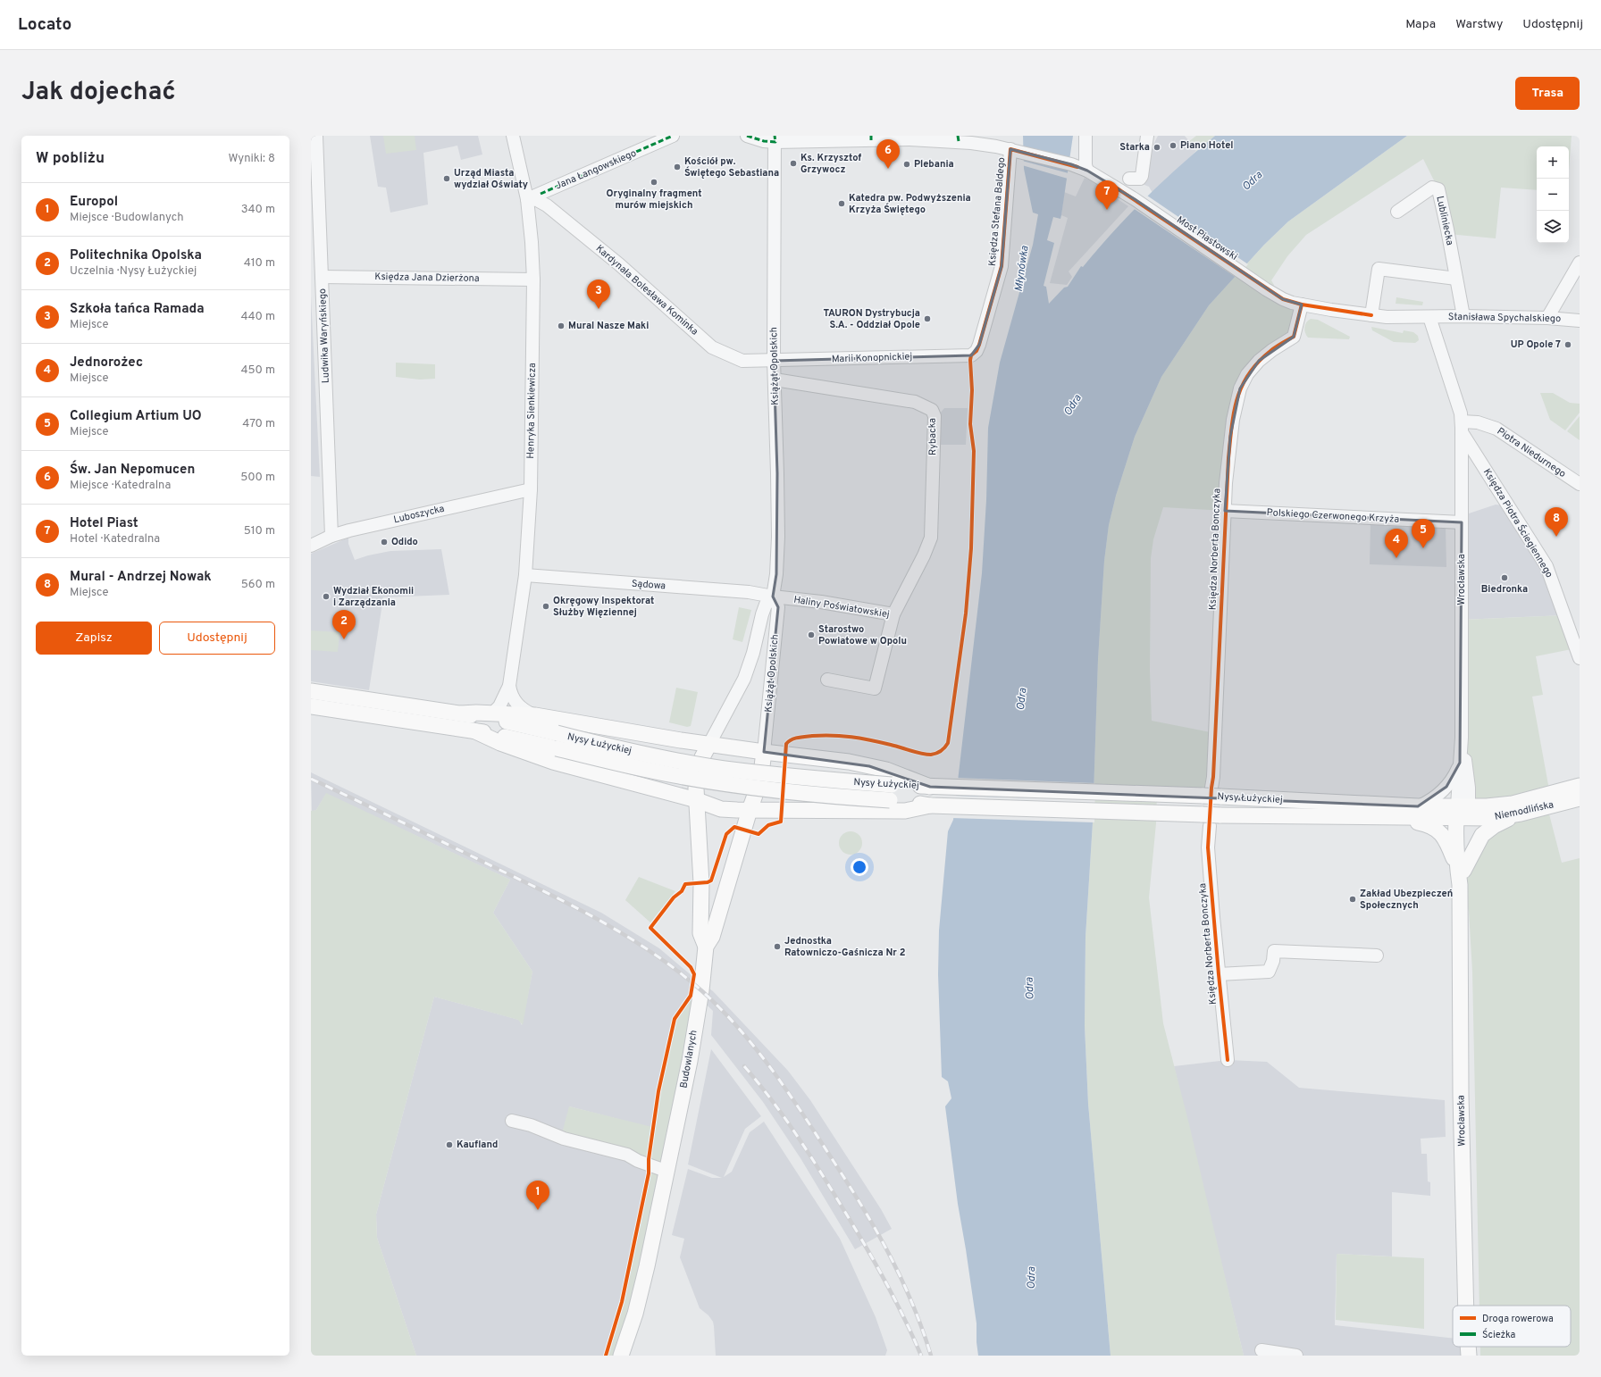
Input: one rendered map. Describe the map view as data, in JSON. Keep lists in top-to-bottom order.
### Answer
{
  "streets": {
    "main road": [
      "Wrocławska",
      "Nysy Łużyckiej",
      "Niemodlińska",
      "Budowlanych"
    ],
    "street": [
      "Jana Łangowskiego",
      "Księdza Stefana Baldego",
      "Lubliniecka",
      "Most Piastowski",
      "Księdza Jana Dzierżona",
      "Kardynała Bolesława Kominka",
      "Stanisława Spychalskiego",
      "Ludwika Waryńskiego",
      "Marii Konopnickiej",
      "Książąt Opolskich",
      "Henryka Sienkiewicza",
      "Rybacka",
      "Piotra Niedurnego",
      "Luboszycka",
      "Polskiego Czerwonego Krzyża",
      "Księdza Piotra Ściegiennego",
      "Księdza Norberta Bonczyka",
      "Sądowa",
      "Haliny Poświatowskiej"
    ]
  },
  "crossings": [
    ["Jana Łangowskiego", "Kardynała Bolesława Kominka"],
    ["Księdza Stefana Baldego", "Most Piastowski"],
    ["Księdza Stefana Baldego", "Marii Konopnickiej"],
    ["Lubliniecka", "Stanisława Spychalskiego"],
    ["Most Piastowski", "Stanisława Spychalskiego"],
    ["Most Piastowski", "Książąt Opolskich"],
    ["Most Piastowski", "Księdza Norberta Bonczyka"],
    ["Księdza Jana Dzierżona", "Ludwika Waryńskiego"],
    ["Księdza Jana Dzierżona", "Henryka Sienkiewicza"],
    ["Kardynała Bolesława Kominka", "Marii Konopnickiej"],
    ["Kardynała Bolesława Kominka", "Książąt Opolskich"],
    ["Kardynała Bolesława Kominka", "Henryka Sienkiewicza"],
    ["Ludwika Waryńskiego", "Luboszycka"],
    ["Marii Konopnickiej", "Książąt Opolskich"],
    ["Książąt Opolskich", "Rybacka"],
    ["Książąt Opolskich", "Sądowa"],
    ["Książąt Opolskich", "Haliny Poświatowskiej"],
    ["Książąt Opolskich", "Budowlanych"],
    ["Henryka Sienkiewicza", "Luboszycka"],
    ["Henryka Sienkiewicza", "Sądowa"],
    ["Rybacka", "Haliny Poświatowskiej"],
    ["Piotra Niedurnego", "Księdza Piotra Ściegiennego"],
    ["Piotra Niedurnego", "Wrocławska"],
    ["Polskiego Czerwonego Krzyża", "Księdza Norberta Bonczyka"],
    ["Polskiego Czerwonego Krzyża", "Wrocławska"],
    ["Księdza Piotra Ściegiennego", "Wrocławska"],
    ["Księdza Norberta Bonczyka", "Nysy Łużyckiej"],
    ["Wrocławska", "Nysy Łużyckiej"],
    ["Wrocławska", "Niemodlińska"],
    ["Sądowa", "Haliny Poświatowskiej"],
    ["Nysy Łużyckiej", "Niemodlińska"]
  ],
  "water": ["Odra", "Młynówka"],
  "places": [
    "Piano Hotel",
    "Starka",
    "Ks. Krzysztof Grzywocz",
    "Plebania",
    "Kościół pw. Świętego Sebastiana",
    "Urząd Miasta wydział Oświaty",
    "Oryginalny fragment murów miejskich",
    "Katedra pw. Podwyższenia Krzyża Świętego",
    "TAURON Dystrybucja S.A. - Oddział Opole",
    "Mural Nasze Maki",
    "UP Opole 7",
    "Odido",
    "Biedronka",
    "Wydział Ekonomii i Zarządzania",
    "Okręgowy Inspektorat Służby Więziennej",
    "Starostwo Powiatowe w Opolu",
    "Zakład Ubezpieczeń Społecznych",
    "Jednostka Ratowniczo-Gaśnicza Nr 2",
    "Kaufland"
  ],
  "legend": ["Droga rowerowa", "Ścieżka"],
  "page": {
    "header": "Locato",
    "nav": ["Mapa", "Warstwy", "Udostępnij"],
    "title": "Jak dojechać",
    "buttons": [
      "Trasa",
      ["Zapisz", "Udostępnij"]
    ],
    "heading": ["W pobliżu", "Wyniki: 8"],
    "pins": [
      "6",
      "7",
      "3",
      "8",
      "5",
      "4",
      "2",
      "1"
    ],
    "map_buttons": ["+", "−"],
    "list": [
      {
        "mark": "1",
        "name": "Europol",
        "note": "Miejsce · Budowlanych",
        "value": "340 m"
      },
      {
        "mark": "2",
        "name": "Politechnika Opolska",
        "note": "Uczelnia · Nysy Łużyckiej",
        "value": "410 m"
      },
      {
        "mark": "3",
        "name": "Szkoła tańca Ramada",
        "note": "Miejsce",
        "value": "440 m"
      },
      {
        "mark": "4",
        "name": "Jednorożec",
        "note": "Miejsce",
        "value": "450 m"
      },
      {
        "mark": "5",
        "name": "Collegium Artium UO",
        "note": "Miejsce",
        "value": "470 m"
      },
      {
        "mark": "6",
        "name": "Św. Jan Nepomucen",
        "note": "Miejsce · Katedralna",
        "value": "500 m"
      },
      {
        "mark": "7",
        "name": "Hotel Piast",
        "note": "Hotel · Katedralna",
        "value": "510 m"
      },
      {
        "mark": "8",
        "name": "Mural - Andrzej Nowak",
        "note": "Miejsce",
        "value": "560 m"
      }
    ]
  }
}
